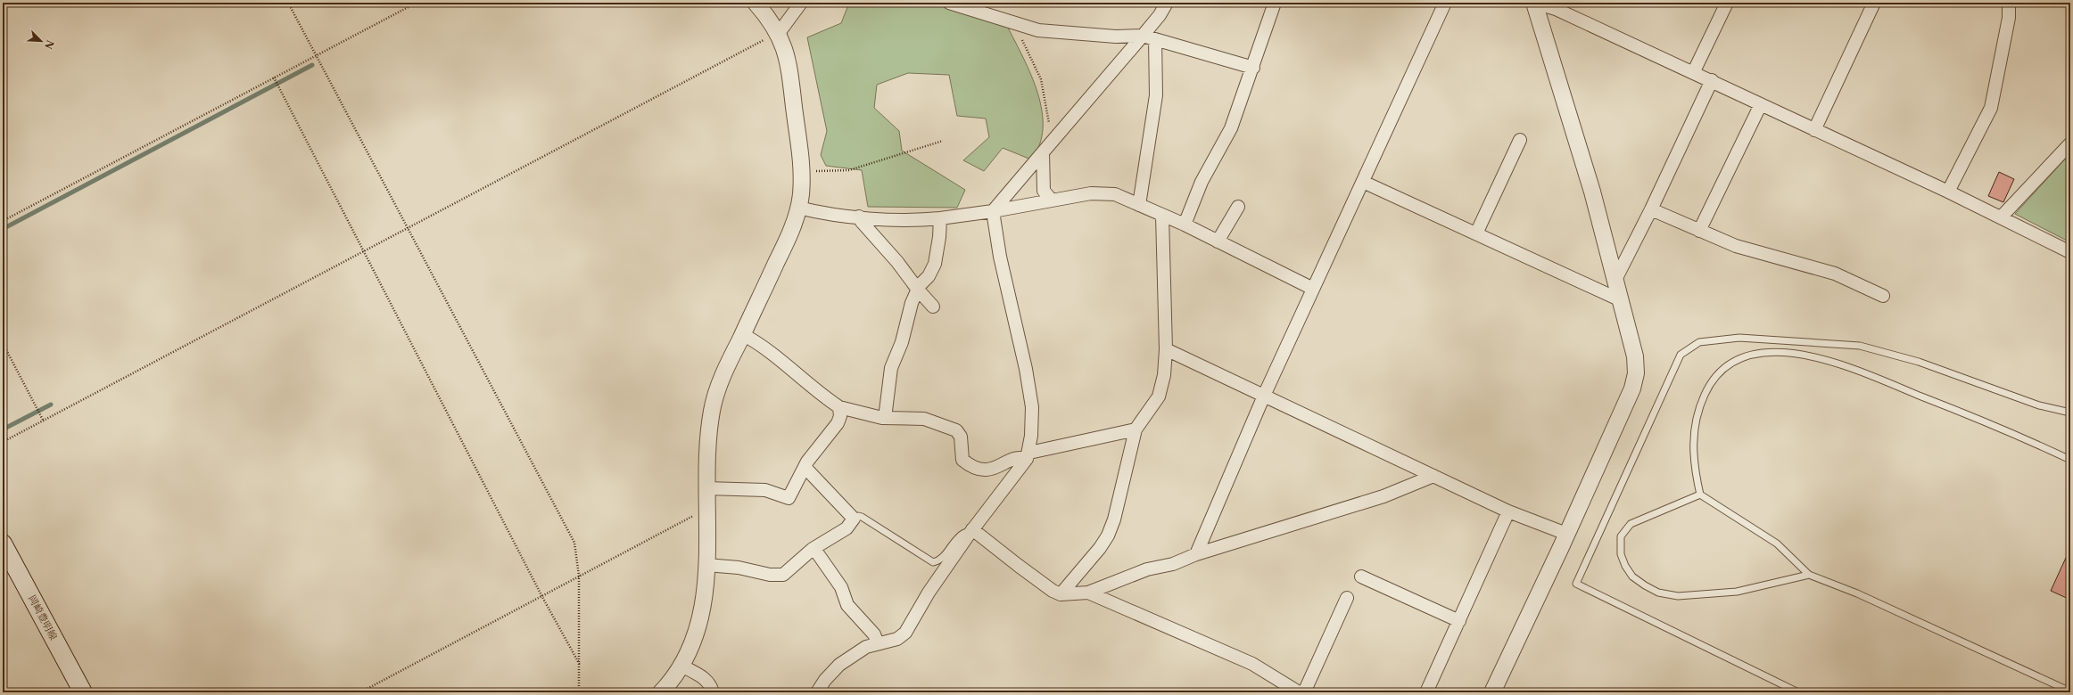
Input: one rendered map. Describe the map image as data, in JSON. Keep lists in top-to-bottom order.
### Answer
{
  "streets": {
    "main road": ["岡崎豊明線"]
  },
  "north": "bottom right"
}
